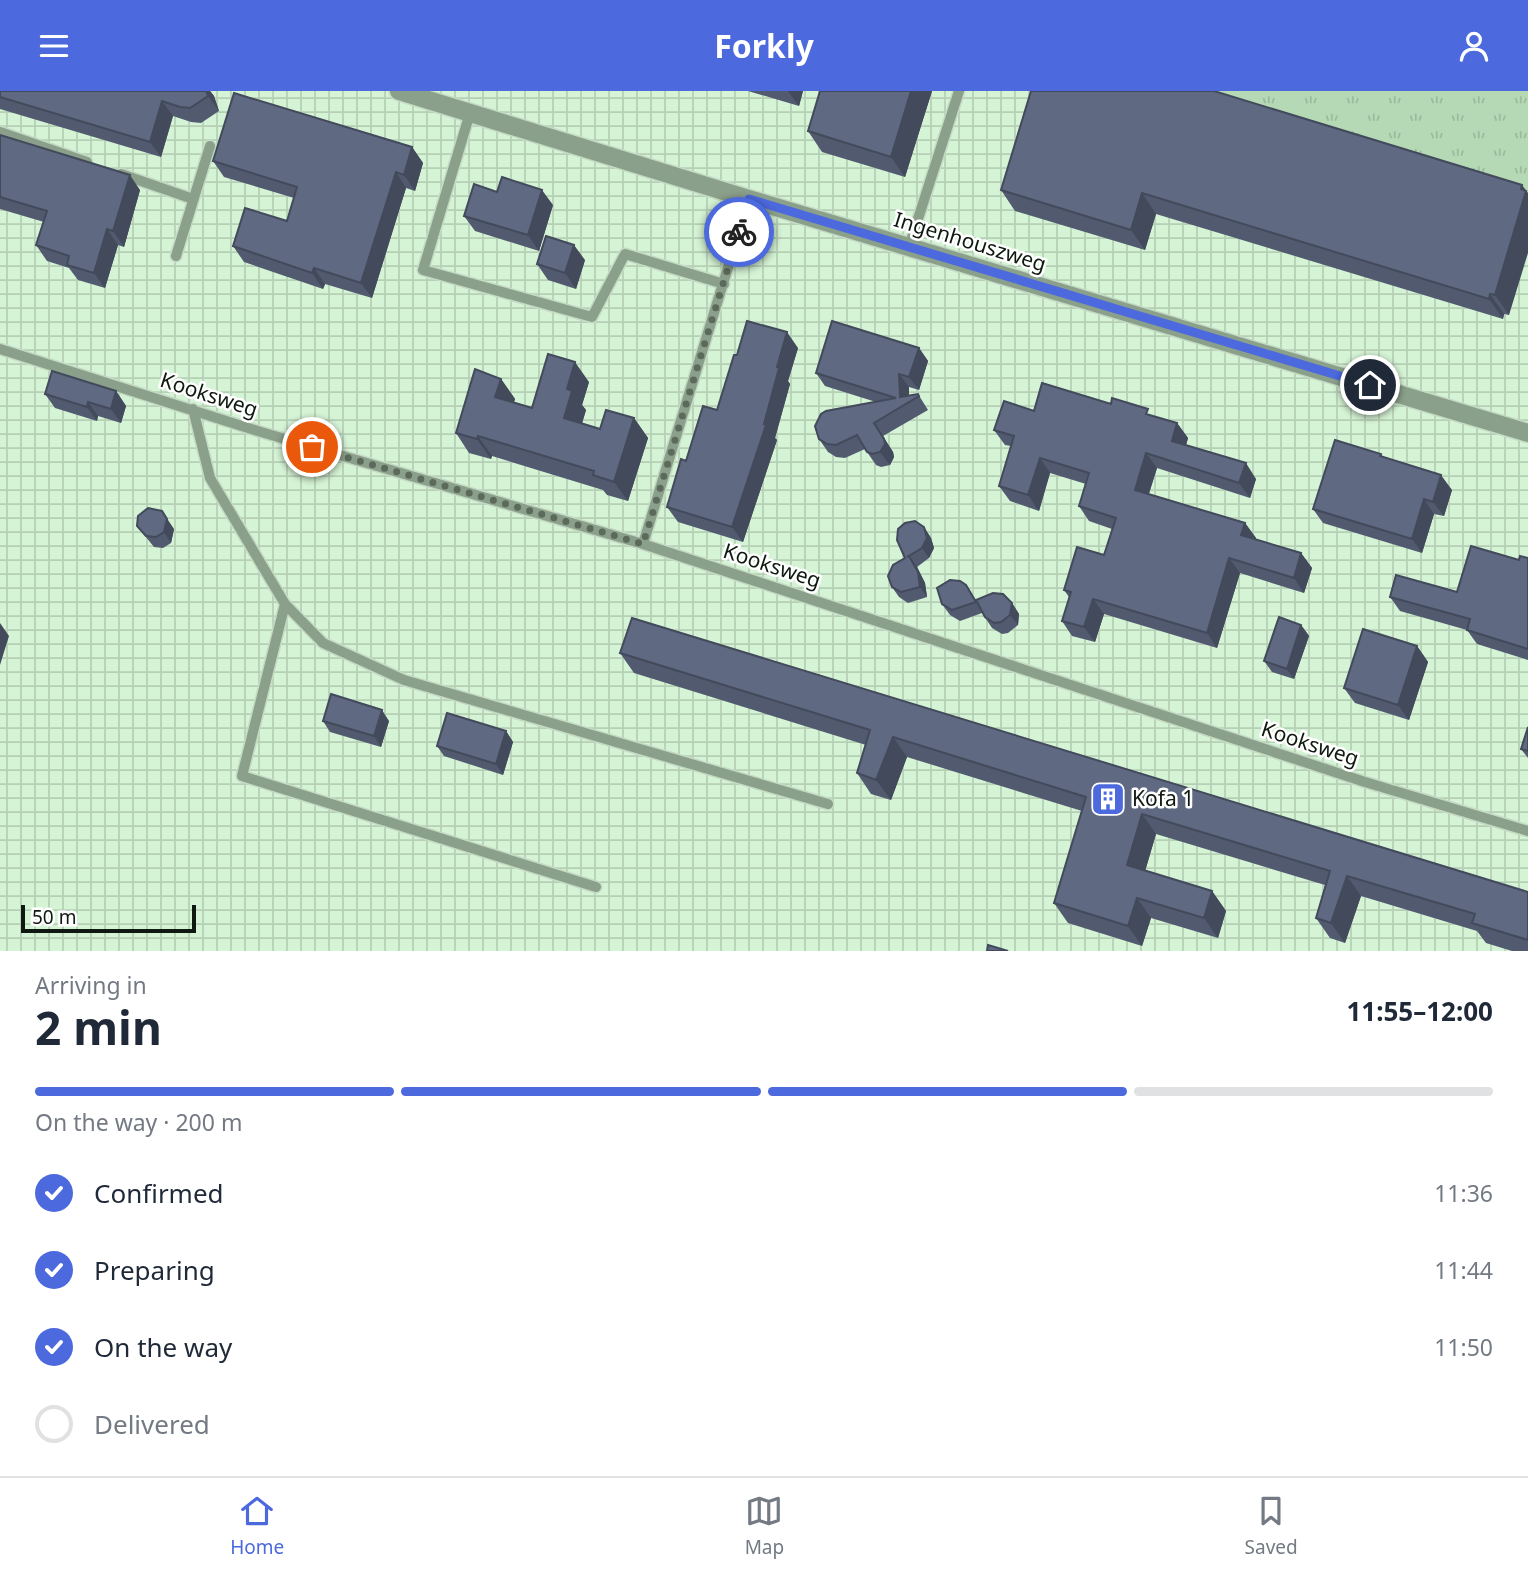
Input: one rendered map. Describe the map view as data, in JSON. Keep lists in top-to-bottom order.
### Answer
{
  "streets": {
    "street": ["Ingenhouszweg"],
    "lane": ["Kooksweg"]
  },
  "places": {
    "building": ["Kofa 1"]
  },
  "scale_bar": "50 m",
  "page": {
    "header": "Forkly",
    "scale": "50 m",
    "heading": ["2 min", "Arriving in", "11:55–12:00"],
    "bar": "On the way · 200 m",
    "list": [
      ["Confirmed", "11:36"],
      ["Preparing", "11:44"],
      ["On the way", "11:50"],
      "Delivered"
    ],
    "tabs": ["Home", "Map", "Saved"]
  }
}
